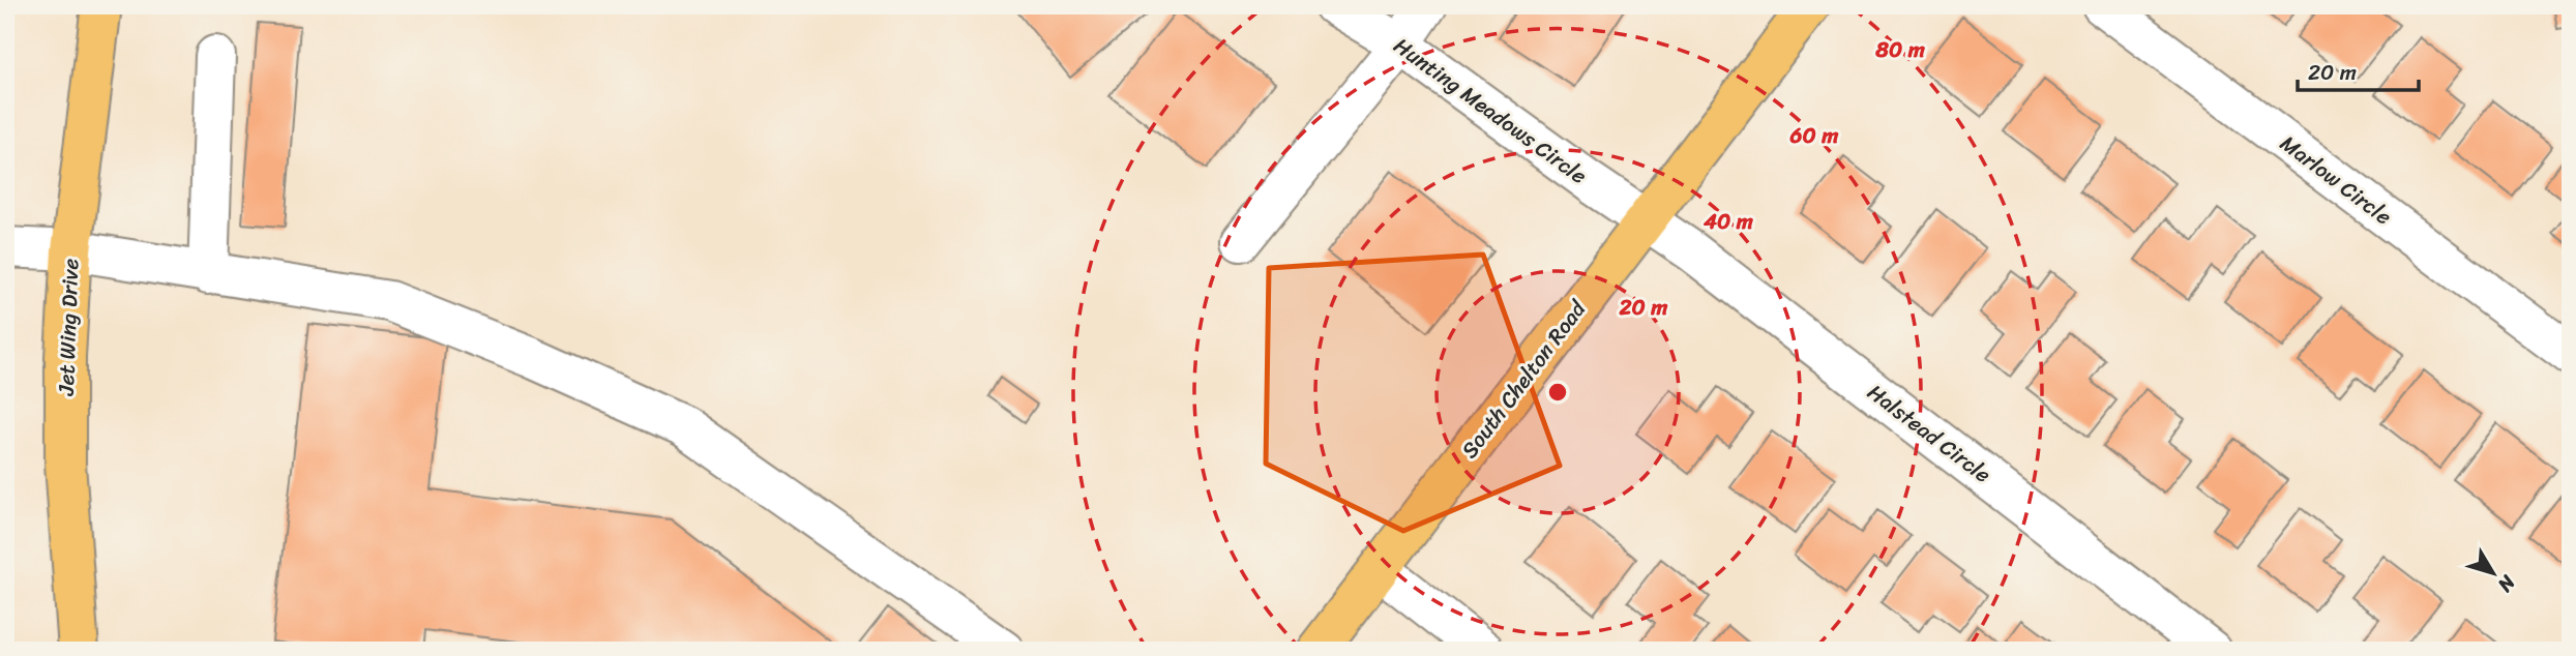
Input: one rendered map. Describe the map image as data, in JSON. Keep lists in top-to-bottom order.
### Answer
{
  "streets": {
    "main road": ["Jet Wing Drive", "South Chelton Road"],
    "street": ["Hunting Meadows Circle", "Marlow Circle", "Halstead Circle"]
  },
  "crossings": [
    ["Hunting Meadows Circle", "South Chelton Road"],
    ["Hunting Meadows Circle", "Halstead Circle"],
    ["South Chelton Road", "Halstead Circle"]
  ],
  "scale_bar": "20 m",
  "north": "bottom right",
  "rings": [
    "80 m",
    "60 m",
    "40 m",
    "20 m"
  ]
}
